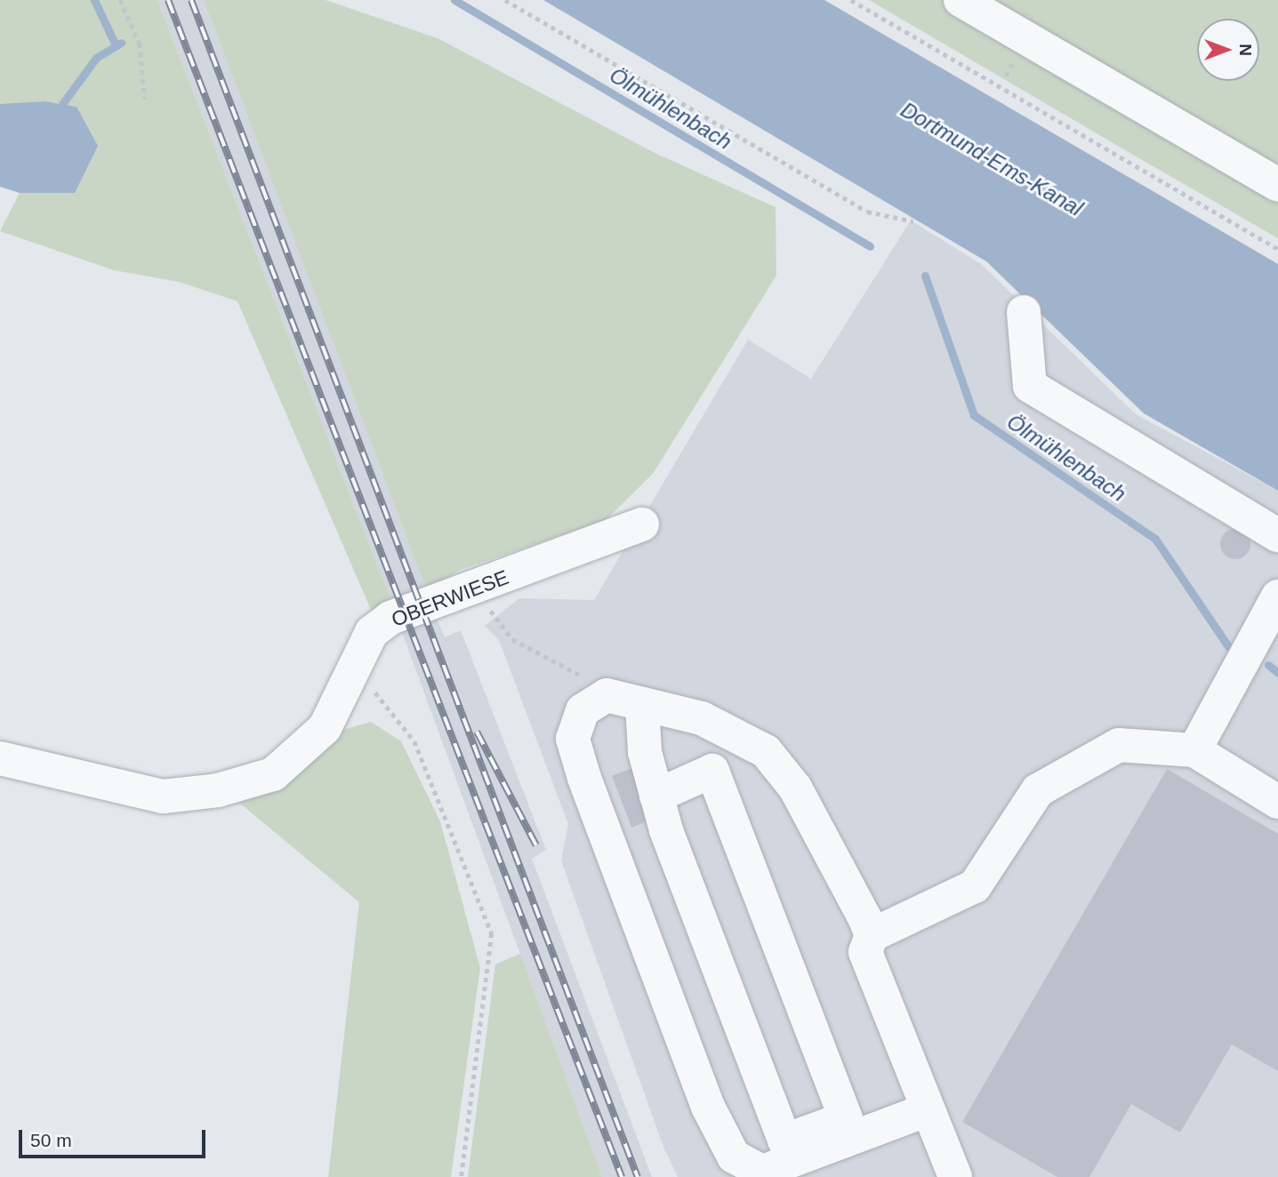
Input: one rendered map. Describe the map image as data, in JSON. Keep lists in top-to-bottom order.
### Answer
{
  "streets": {
    "lane": ["OBERWIESE"]
  },
  "water": ["Ölmühlenbach", "Dortmund-Ems-Kanal"],
  "scale_bar": "50 m",
  "north": "right"
}
